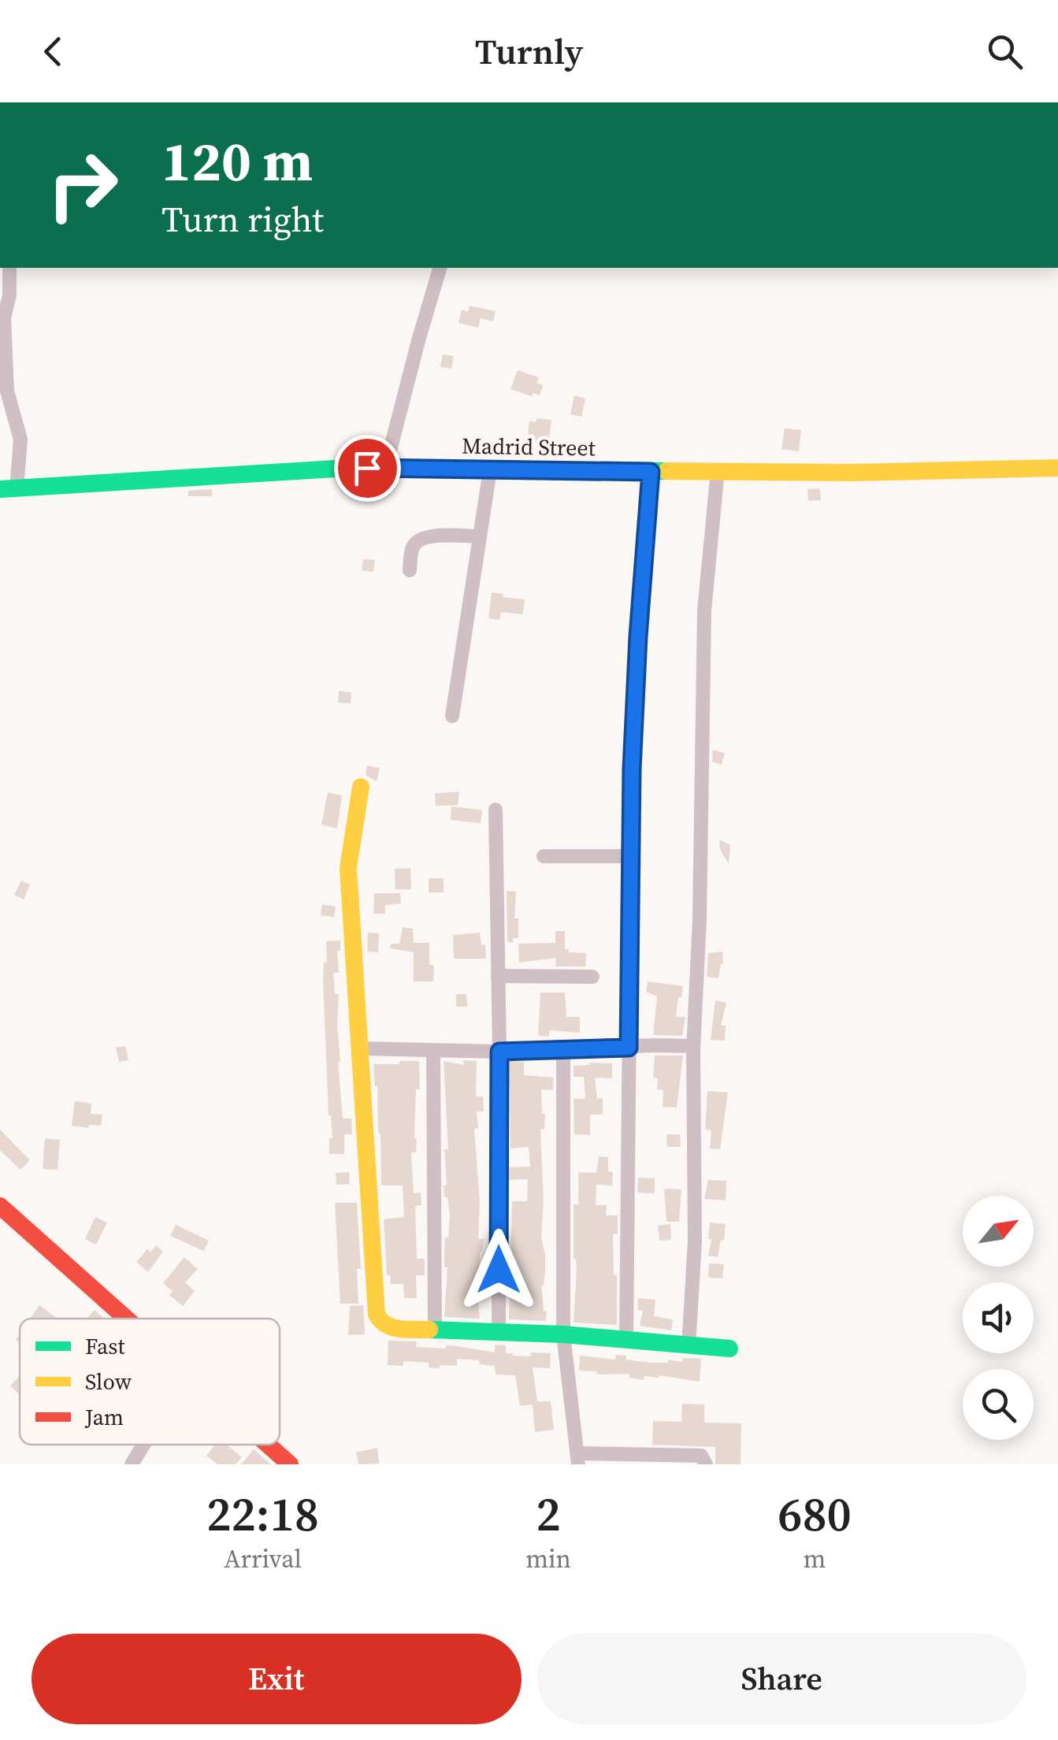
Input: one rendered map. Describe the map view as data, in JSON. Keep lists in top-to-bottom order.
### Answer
{
  "streets": {
    "street": ["Madrid Street"]
  },
  "legend": ["Fast", "Slow", "Jam"],
  "north": "top right",
  "page": {
    "header": "Turnly",
    "turn": ["120 m", "Turn right"],
    "eta": [
      "22:18",
      "Arrival",
      "2",
      "min",
      "680",
      "m"
    ],
    "buttons": ["Exit", "Share"]
  }
}
